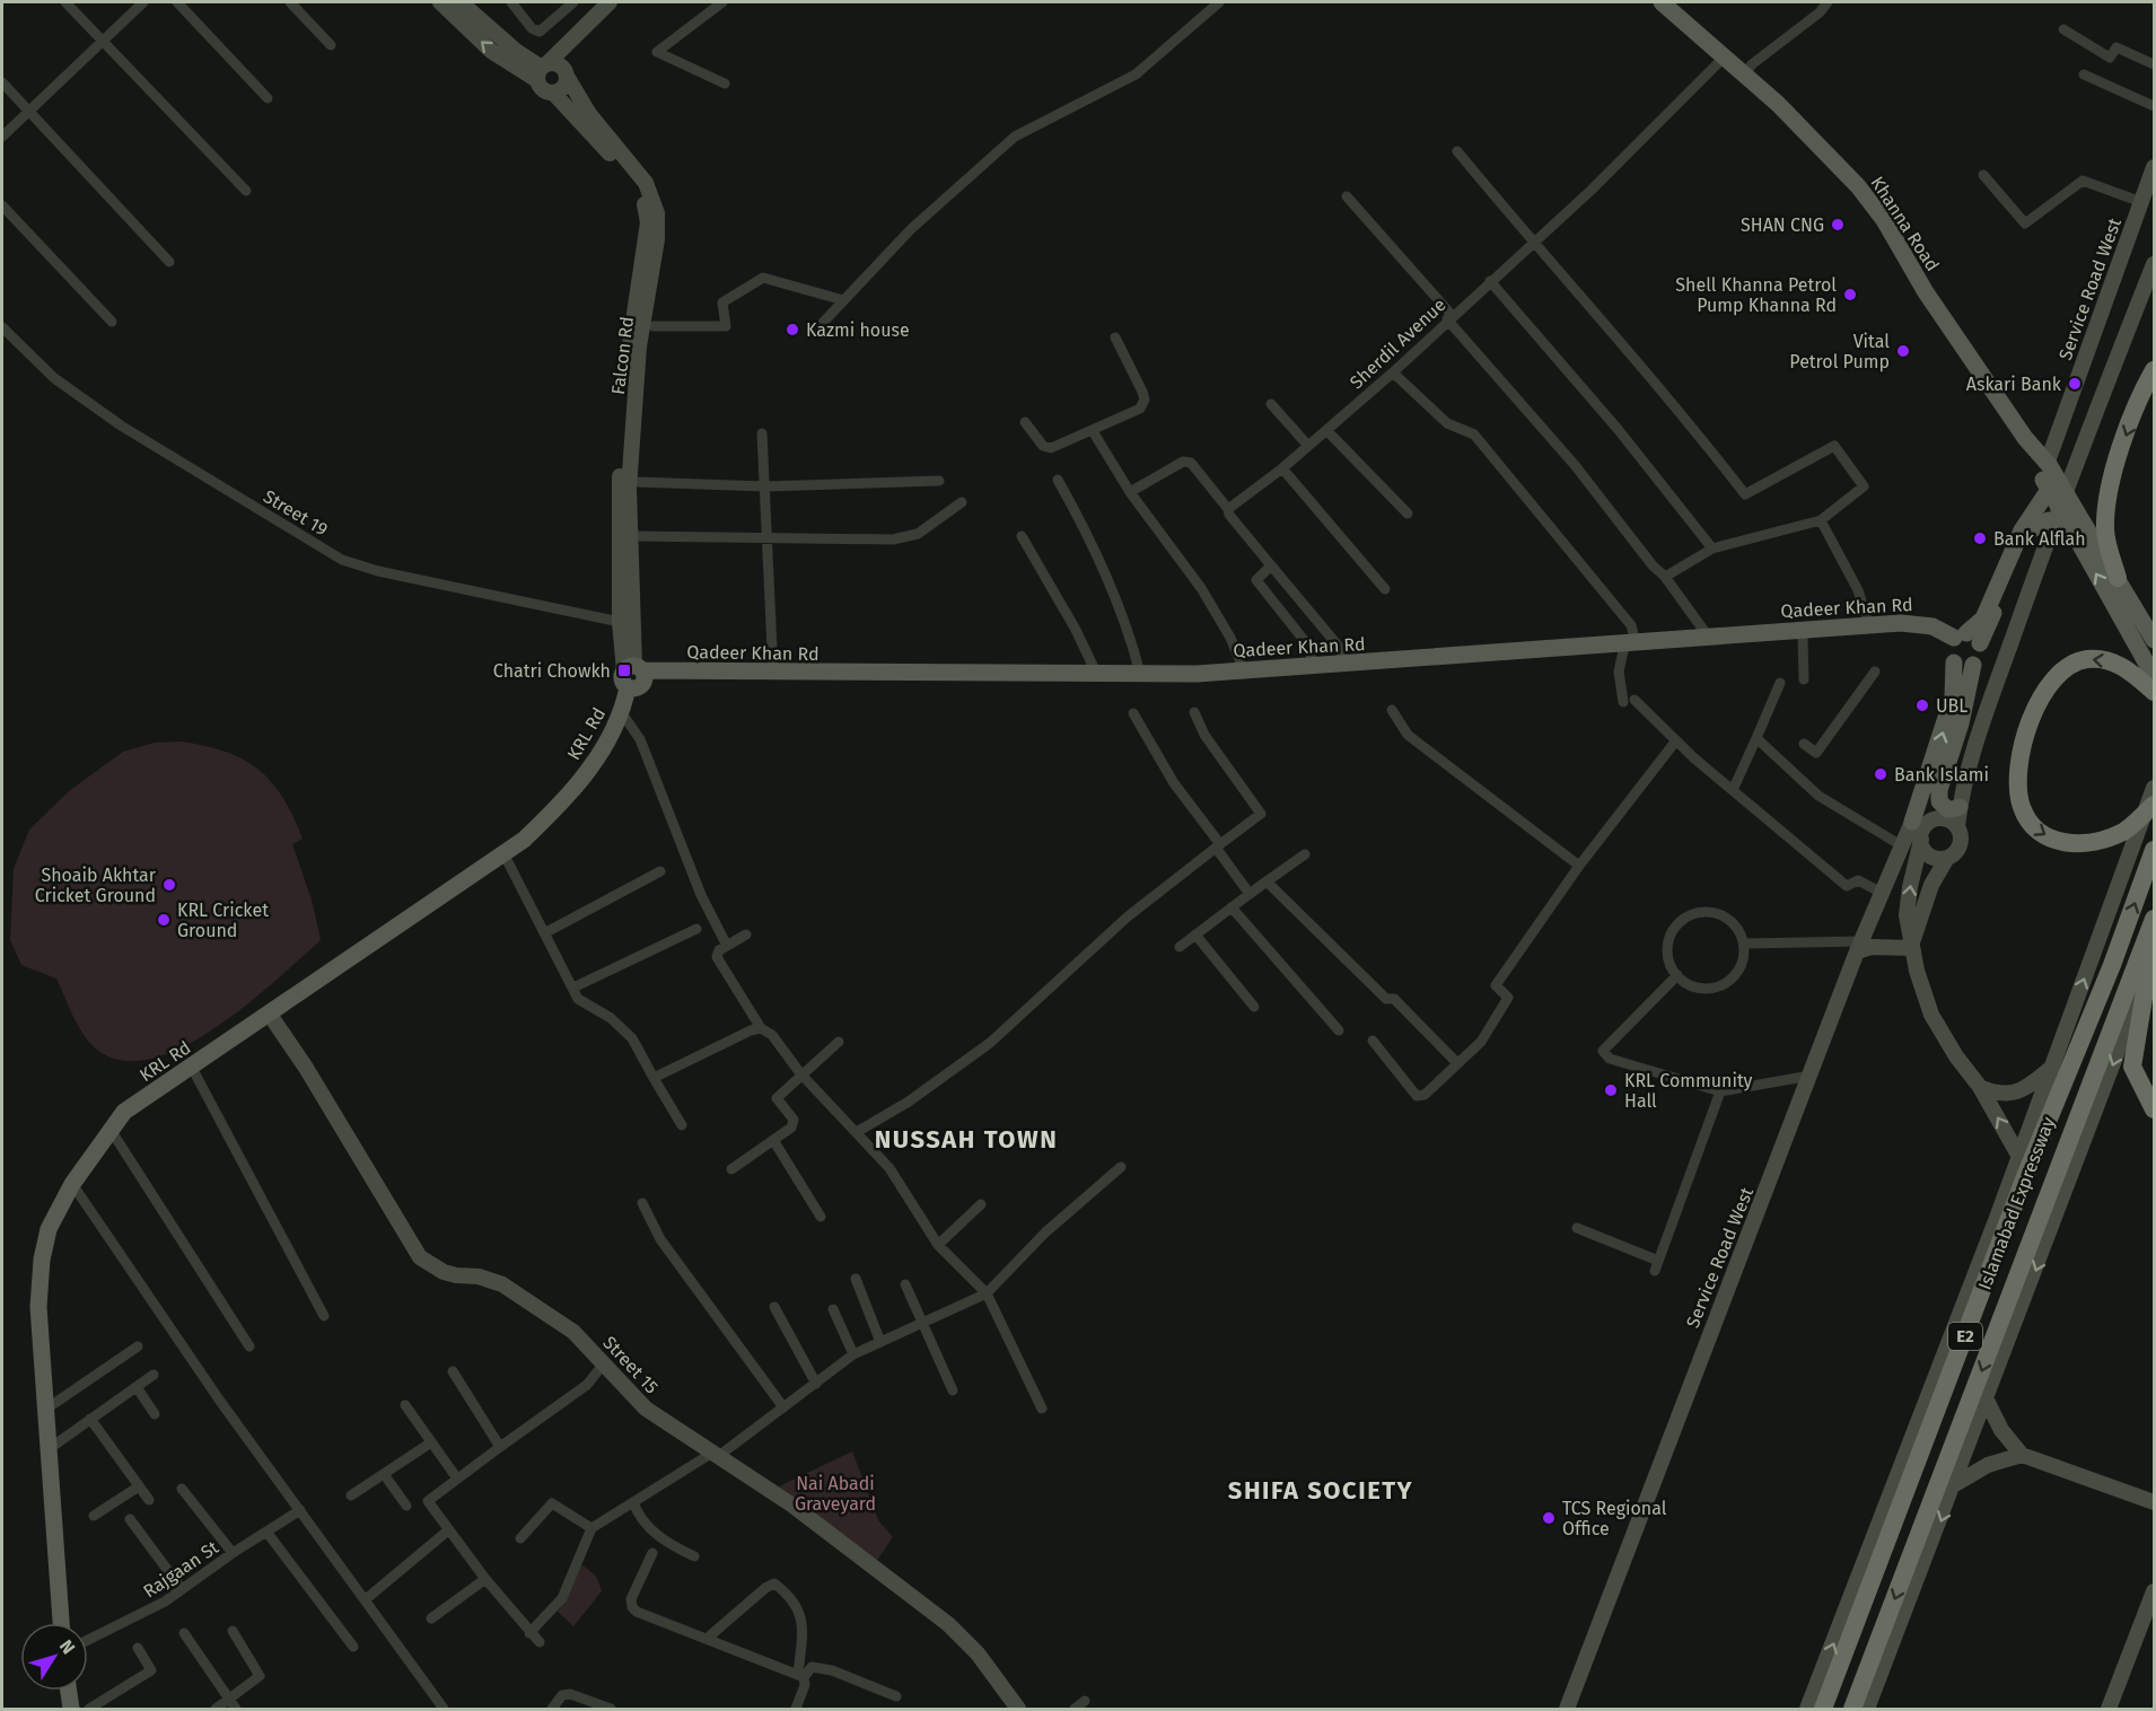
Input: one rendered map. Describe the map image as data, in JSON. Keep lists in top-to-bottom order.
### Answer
{
  "streets": {
    "highway": ["Islamabad Expressway", "E2"],
    "main road": ["Khanna Road", "Qadeer Khan Rd", "KRL Rd"],
    "street": [
      "Service Road West",
      "Sherdil Avenue",
      "Falcon Rd",
      "Street 19",
      "Street 15",
      "Rajgaan St"
    ]
  },
  "crossings": [
    ["Khanna Road", "Service Road West"],
    ["Khanna Road", "Sherdil Avenue"],
    ["Falcon Rd", "Street 19"],
    ["Falcon Rd", "Qadeer Khan Rd"],
    ["Falcon Rd", "KRL Rd"],
    ["Qadeer Khan Rd", "KRL Rd"],
    ["KRL Rd", "Street 15"]
  ],
  "districts": ["NUSSAH TOWN", "SHIFA SOCIETY"],
  "parks": ["Nai Abadi Graveyard"],
  "places": {
    "other": [
      "SHAN CNG",
      "Shell Khanna Petrol Pump Khanna Rd",
      "Kazmi house",
      "Vital Petrol Pump",
      "Askari Bank",
      "Bank Alflah",
      "UBL",
      "Bank Islami",
      "Shoaib Akhtar Cricket Ground",
      "KRL Cricket Ground",
      "KRL Community Hall",
      "TCS Regional Office"
    ],
    "transit": ["Chatri Chowkh"]
  },
  "north": "top right"
}
